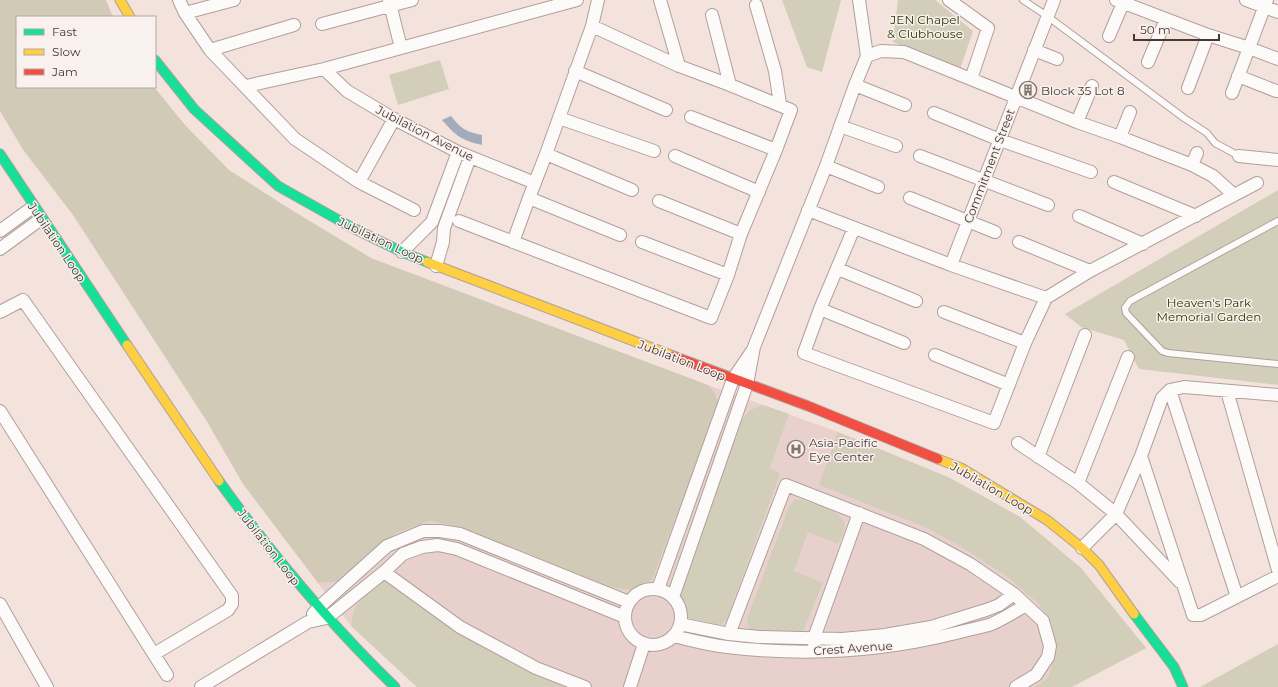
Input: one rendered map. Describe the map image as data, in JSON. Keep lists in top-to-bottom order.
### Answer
{
  "streets": {
    "main road": ["Jubilation Loop"],
    "street": ["Jubilation Avenue", "Commitment Street", "Crest Avenue"]
  },
  "parks": ["JEN Chapel & Clubhouse", "Heaven's Park Memorial Garden"],
  "places": {
    "building": ["Block 35 Lot 8"],
    "hospital": ["Asia-Pacific Eye Center"]
  },
  "legend": ["Fast", "Slow", "Jam"],
  "scale_bar": "50 m"
}
